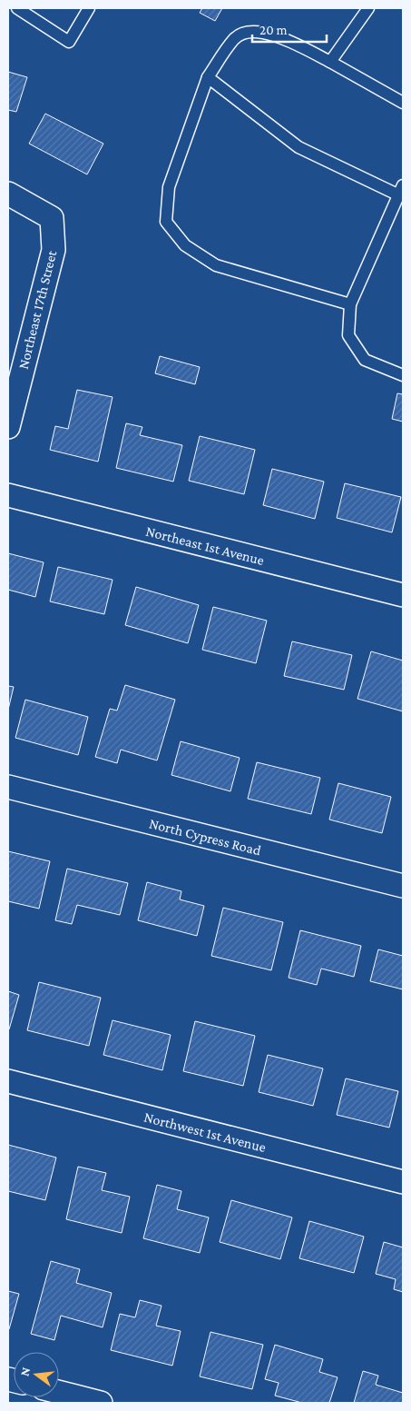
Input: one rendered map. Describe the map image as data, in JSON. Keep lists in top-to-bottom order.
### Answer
{
  "streets": {
    "street": [
      "Northeast 17th Street",
      "Northeast 1st Avenue",
      "North Cypress Road",
      "Northwest 1st Avenue"
    ]
  },
  "scale_bar": "20 m",
  "north": "left"
}
